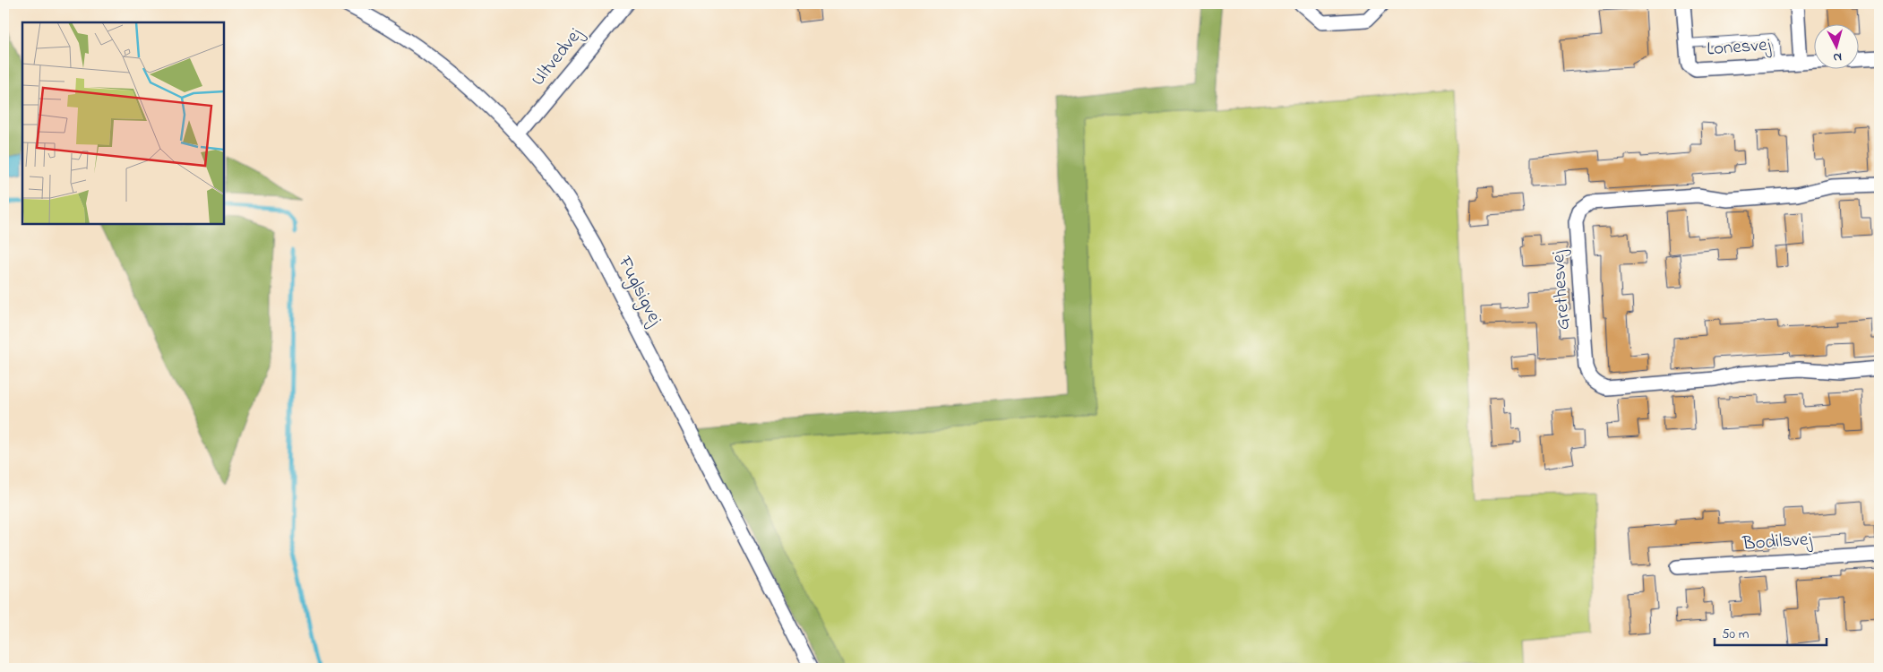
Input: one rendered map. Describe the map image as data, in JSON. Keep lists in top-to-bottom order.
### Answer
{
  "streets": {
    "street": [
      "Lonesvej",
      "Ultvedvej",
      "Grethesvej",
      "Fuglsigvej",
      "Bodilsvej"
    ]
  },
  "crossings": [
    ["Ultvedvej", "Fuglsigvej"]
  ],
  "scale_bar": "50 m",
  "north": "bottom"
}
